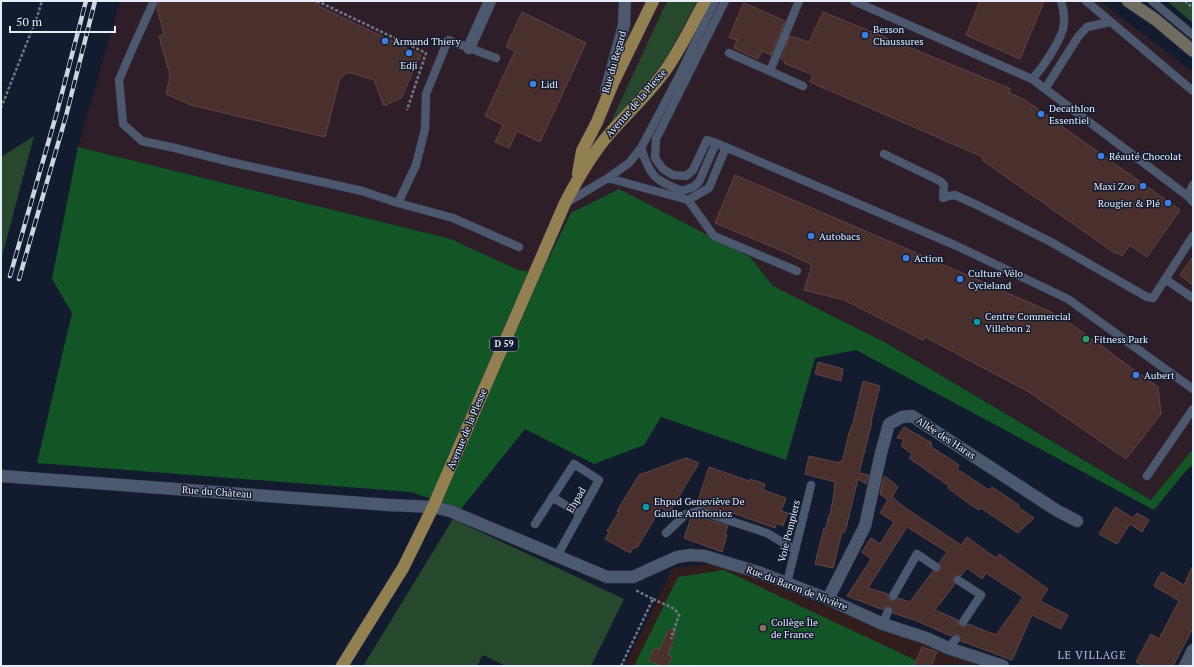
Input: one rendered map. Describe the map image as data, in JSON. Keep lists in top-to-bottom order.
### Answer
{
  "streets": {
    "main road": ["Avenue de la Plesse", "D 59"],
    "street": [
      "Rue du Regard",
      "Allée des Haras",
      "Rue du Château",
      "Rue du Baron de Nivière"
    ],
    "lane": ["Ehpad", "Voie Pompiers"]
  },
  "crossings": [
    ["Rue du Regard", "Avenue de la Plesse"],
    ["Avenue de la Plesse", "Rue du Château"],
    ["Avenue de la Plesse", "Rue du Baron de Nivière"],
    ["Allée des Haras", "Rue du Baron de Nivière"],
    ["Rue du Château", "Rue du Baron de Nivière"],
    ["Ehpad", "Rue du Baron de Nivière"],
    ["Voie Pompiers", "Rue du Baron de Nivière"]
  ],
  "districts": ["LE VILLAGE"],
  "places": [
    "Besson Chaussures",
    "Armand Thiery",
    "Edji",
    "Lidl",
    "Decathlon Essentiel",
    "Réauté Chocolat",
    "Maxi Zoo",
    "Rougier & Plé",
    "Autobacs",
    "Action",
    "Culture Vélo Cycleland",
    "Centre Commercial Villebon 2",
    "Fitness Park",
    "Aubert",
    "Ehpad Geneviève De Gaulle Anthonioz",
    "Collège Île de France"
  ],
  "scale_bar": "50 m"
}
